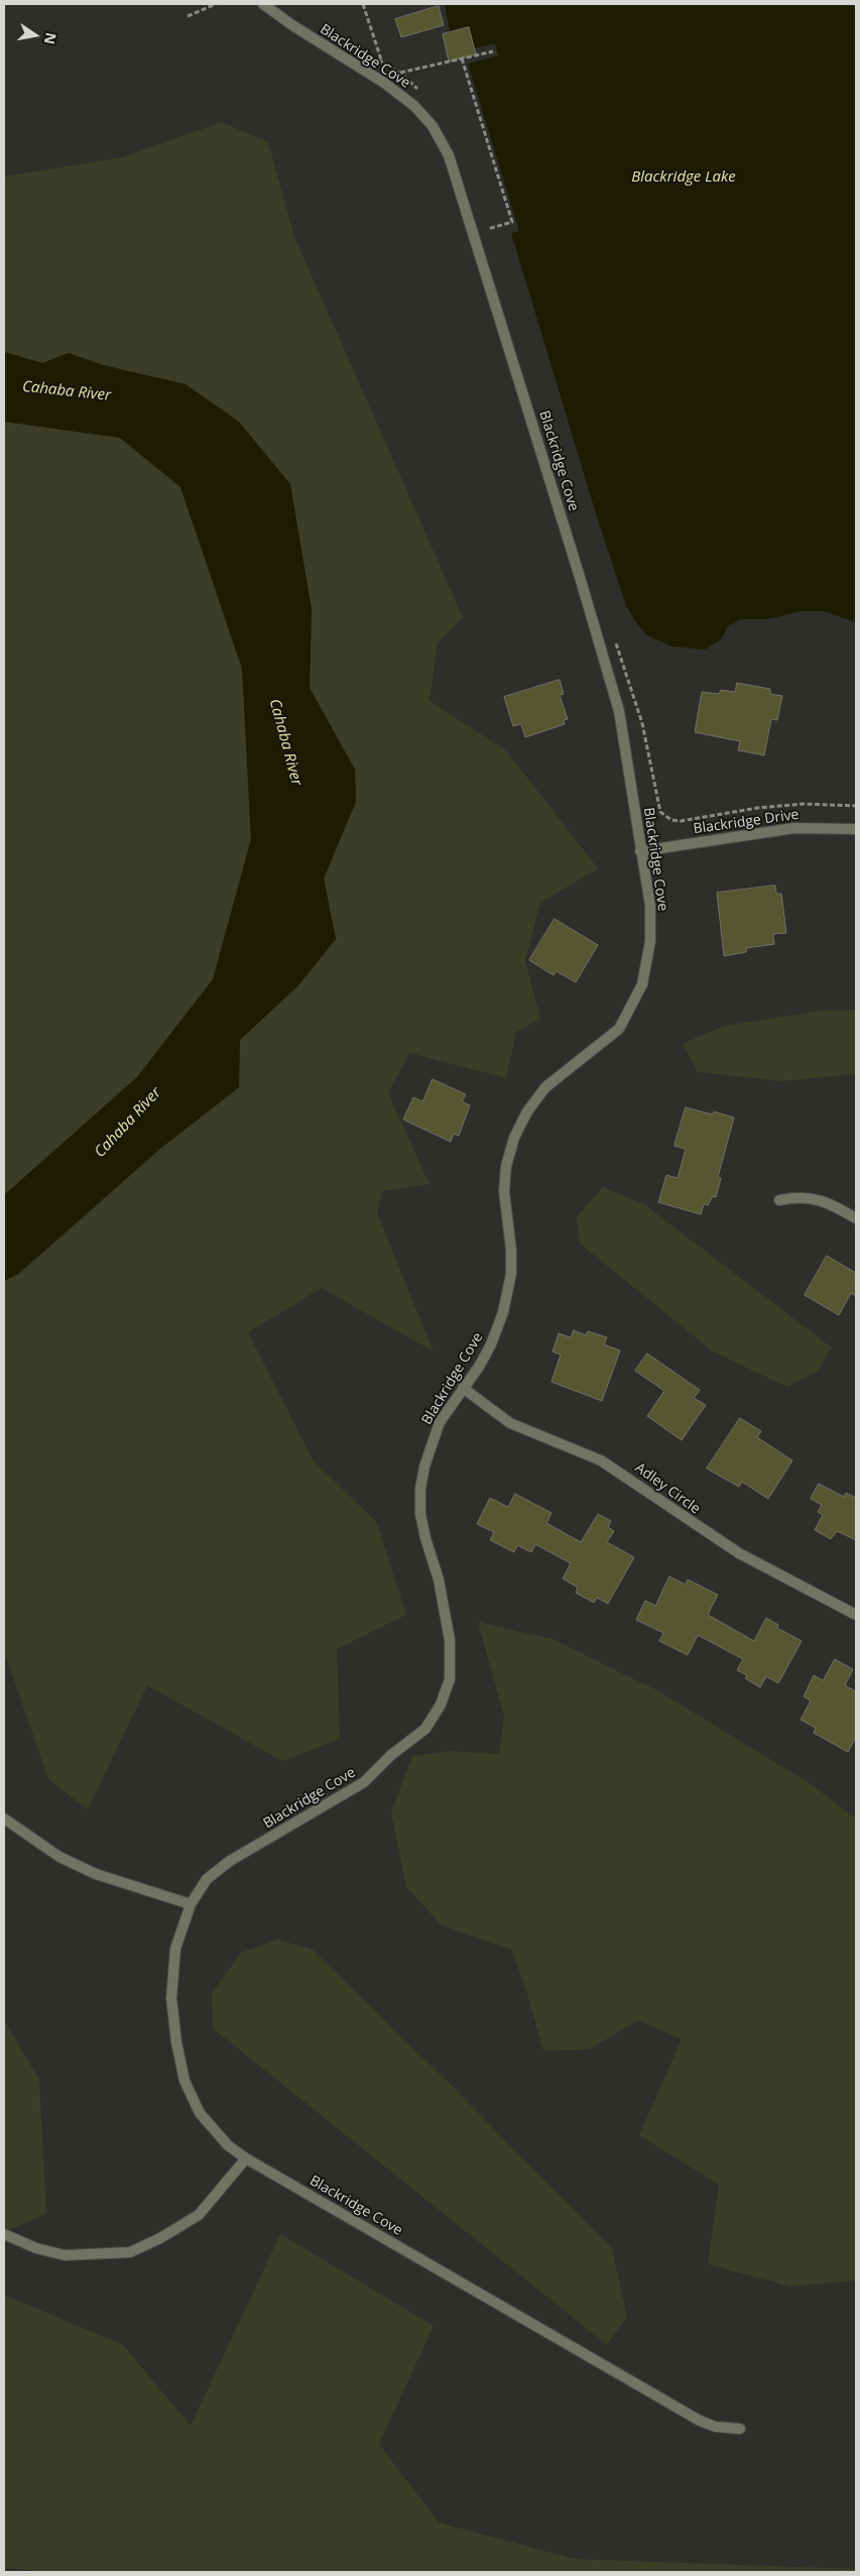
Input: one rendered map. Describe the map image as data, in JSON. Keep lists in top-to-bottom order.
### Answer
{
  "streets": {
    "street": ["Blackridge Cove", "Blackridge Drive", "Adley Circle"]
  },
  "crossings": [
    ["Blackridge Cove", "Blackridge Drive"],
    ["Blackridge Cove", "Adley Circle"]
  ],
  "water": ["Blackridge Lake", "Cahaba River"],
  "north": "right"
}
